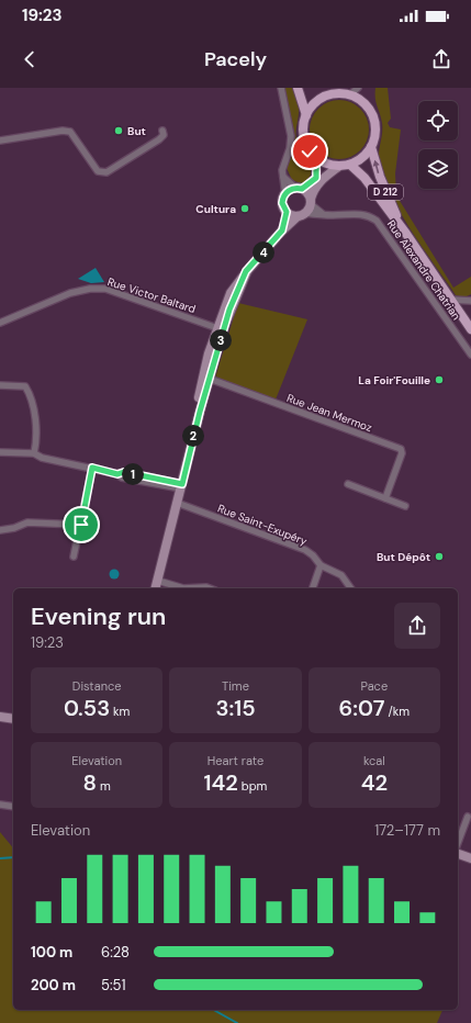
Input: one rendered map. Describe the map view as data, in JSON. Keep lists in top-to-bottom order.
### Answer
{
  "streets": {
    "main road": ["D 212"],
    "street": [
      "Rue Alexandre Chatrian",
      "Rue Victor Baltard",
      "Rue Jean Mermoz",
      "Rue Saint-Exupéry"
    ]
  },
  "places": [
    "But",
    "Cultura",
    "La Foir'Fouille",
    "But Dépôt"
  ],
  "page": {
    "status": "19:23",
    "header": "Pacely",
    "pins": [
      "4",
      "3",
      "2",
      "1"
    ],
    "heading": ["Evening run", "19:23"],
    "stats": [
      ["Distance", "0.53 km"],
      ["Time", "3:15"],
      ["Pace", "6:07 /km"],
      ["Elevation", "8 m"],
      ["Heart rate", "142 bpm"],
      ["kcal", "42"]
    ],
    "chart": ["Elevation", "172–177 m"],
    "list": [
      {
        "name": "100 m",
        "note": "6:28"
      },
      {
        "name": "200 m",
        "note": "5:51"
      }
    ]
  }
}
